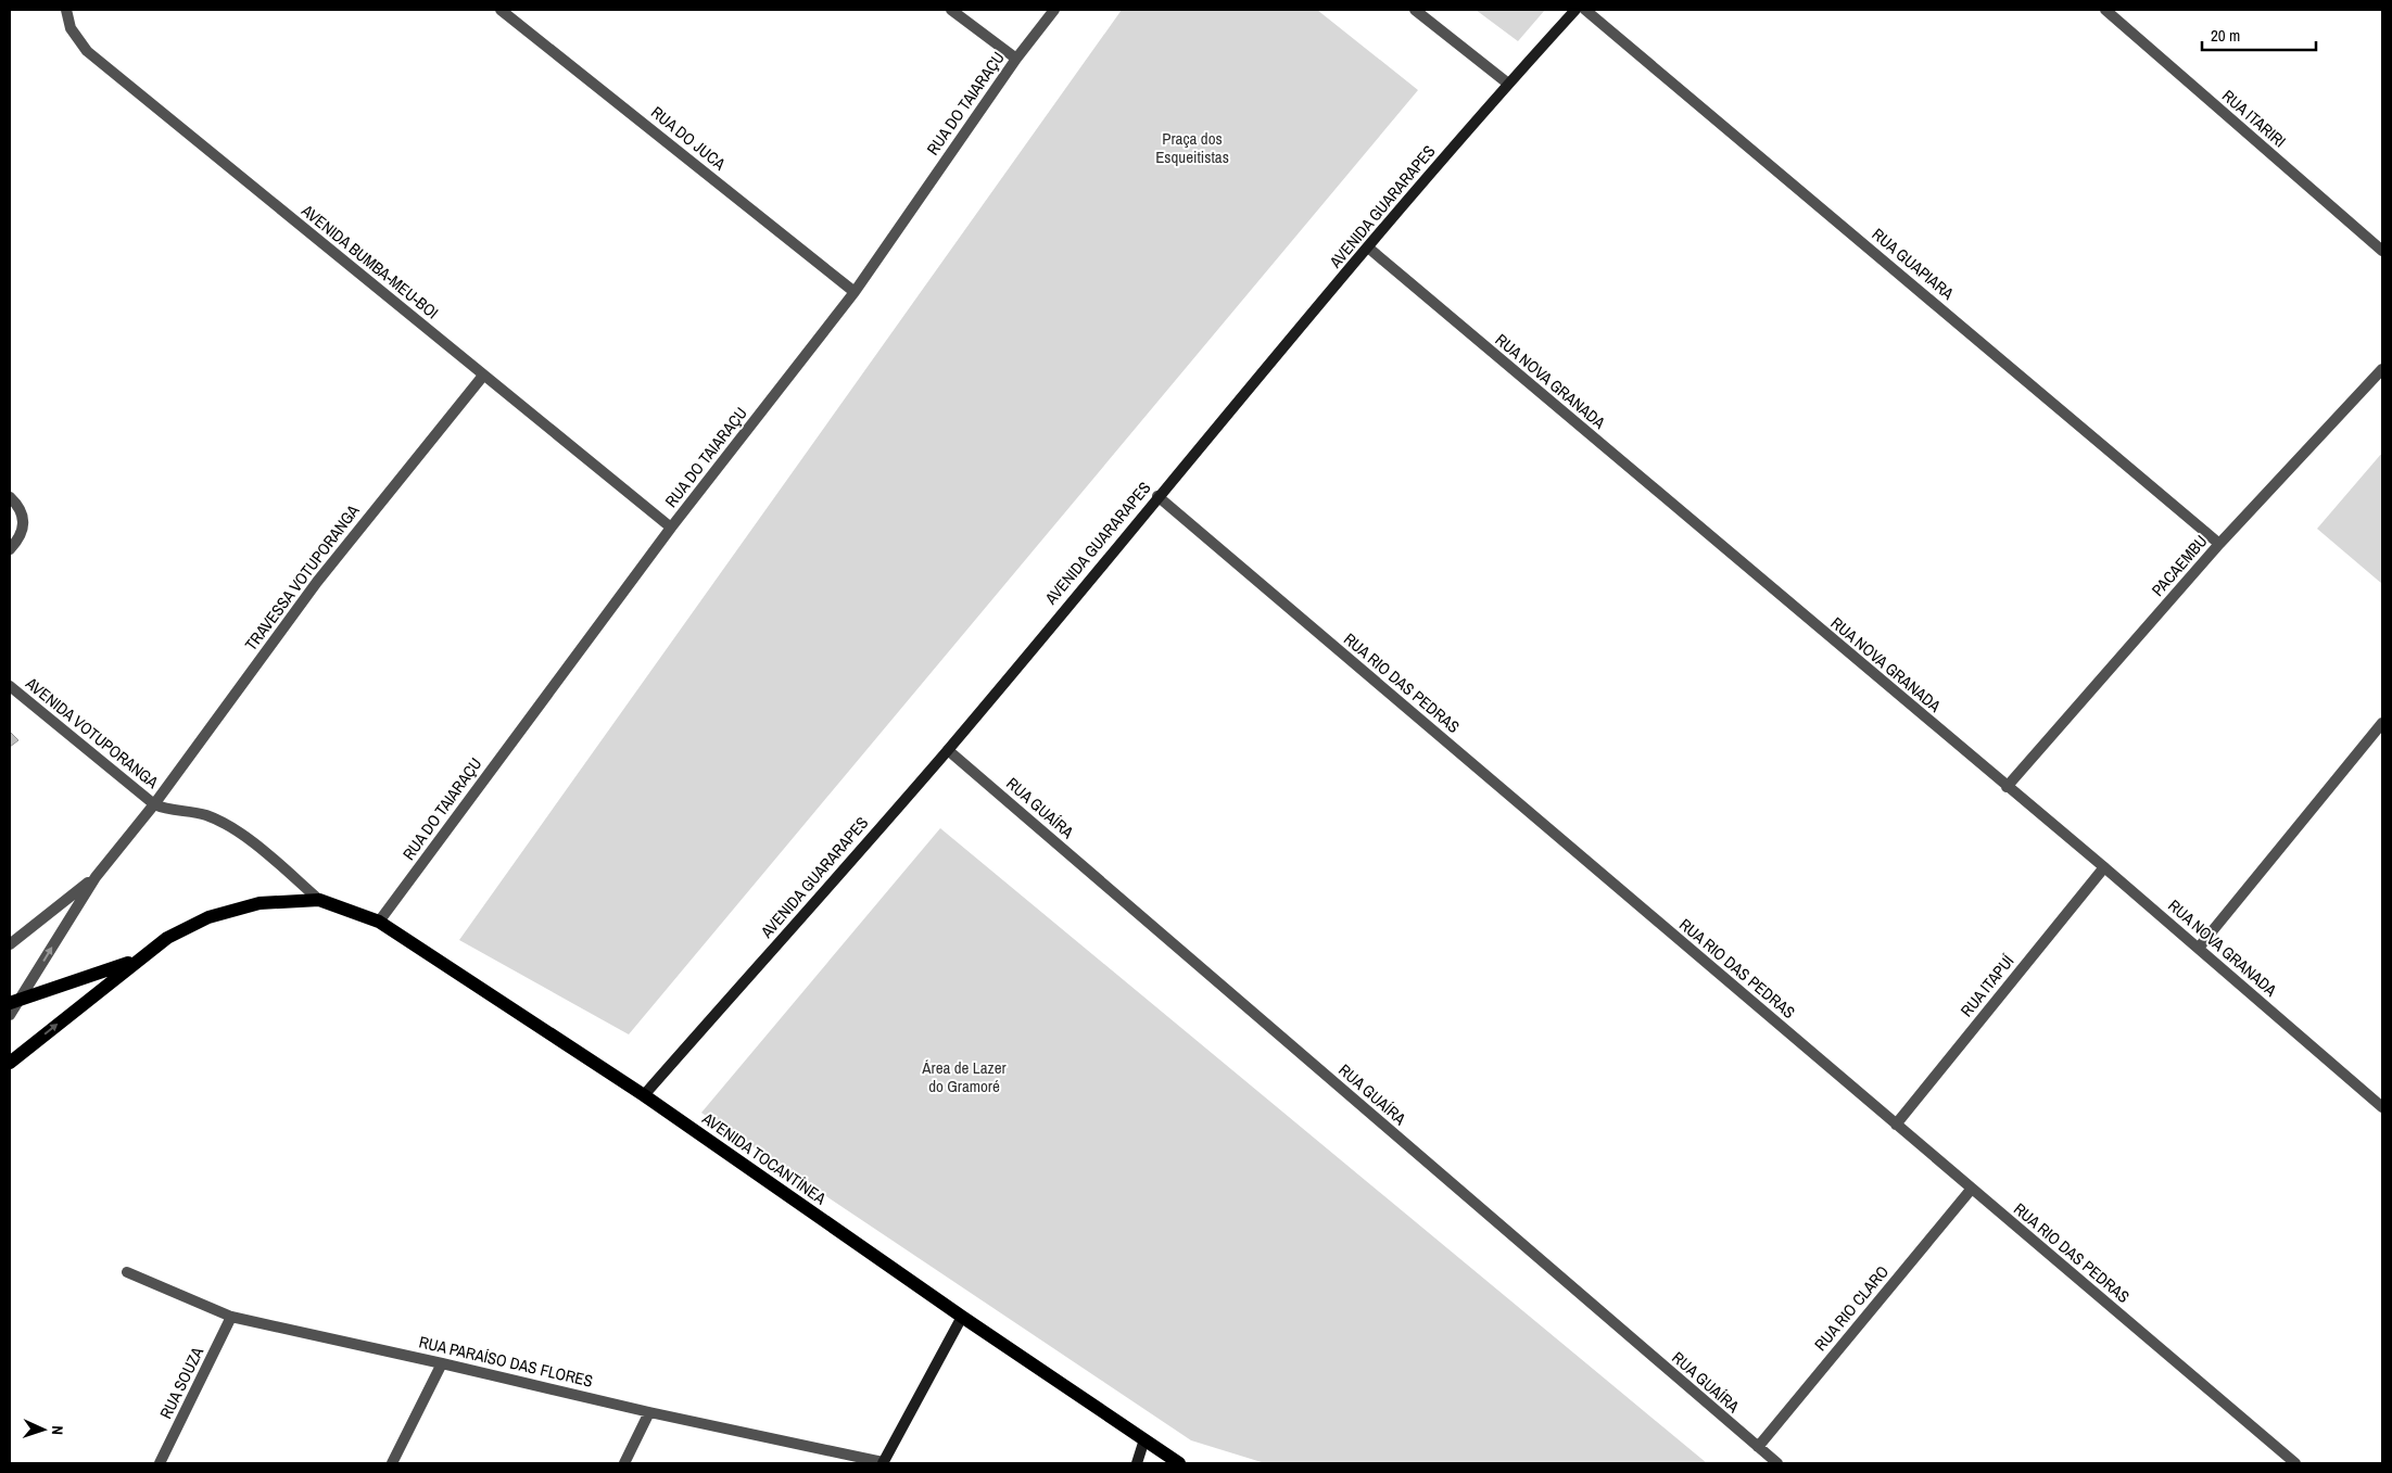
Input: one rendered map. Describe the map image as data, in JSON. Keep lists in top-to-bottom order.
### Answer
{
  "streets": {
    "main road": ["AVENIDA TOCANTÍNEA"],
    "street": [
      "RUA DO TAIARAÇU",
      "RUA ITARIRI",
      "RUA DO JUCA",
      "AVENIDA GUARARAPES",
      "AVENIDA BUMBA-MEU-BOI",
      "RUA GUAPIARA",
      "RUA NOVA GRANADA",
      "PACAEMBU",
      "TRAVESSA VOTUPORANGA",
      "RUA RIO DAS PEDRAS",
      "AVENIDA VOTUPORANGA",
      "RUA GUAÍRA",
      "RUA ITAPUÍ",
      "RUA RIO CLARO",
      "RUA PARAÍSO DAS FLORES",
      "RUA SOUZA"
    ]
  },
  "crossings": [
    ["RUA DO TAIARAÇU", "RUA DO JUCA"],
    ["RUA DO TAIARAÇU", "AVENIDA BUMBA-MEU-BOI"],
    ["RUA DO TAIARAÇU", "AVENIDA TOCANTÍNEA"],
    ["AVENIDA GUARARAPES", "RUA NOVA GRANADA"],
    ["AVENIDA GUARARAPES", "RUA RIO DAS PEDRAS"],
    ["AVENIDA GUARARAPES", "RUA GUAÍRA"],
    ["AVENIDA GUARARAPES", "AVENIDA TOCANTÍNEA"],
    ["AVENIDA BUMBA-MEU-BOI", "TRAVESSA VOTUPORANGA"],
    ["RUA GUAPIARA", "PACAEMBU"],
    ["RUA NOVA GRANADA", "PACAEMBU"],
    ["RUA NOVA GRANADA", "RUA ITAPUÍ"],
    ["TRAVESSA VOTUPORANGA", "AVENIDA VOTUPORANGA"],
    ["RUA RIO DAS PEDRAS", "RUA ITAPUÍ"],
    ["RUA RIO DAS PEDRAS", "RUA RIO CLARO"],
    ["AVENIDA VOTUPORANGA", "AVENIDA TOCANTÍNEA"],
    ["RUA GUAÍRA", "RUA RIO CLARO"],
    ["RUA PARAÍSO DAS FLORES", "RUA SOUZA"]
  ],
  "parks": ["Praça dos Esqueitistas", "Área de Lazer do Gramoré"],
  "scale_bar": "20 m",
  "north": "right"
}
